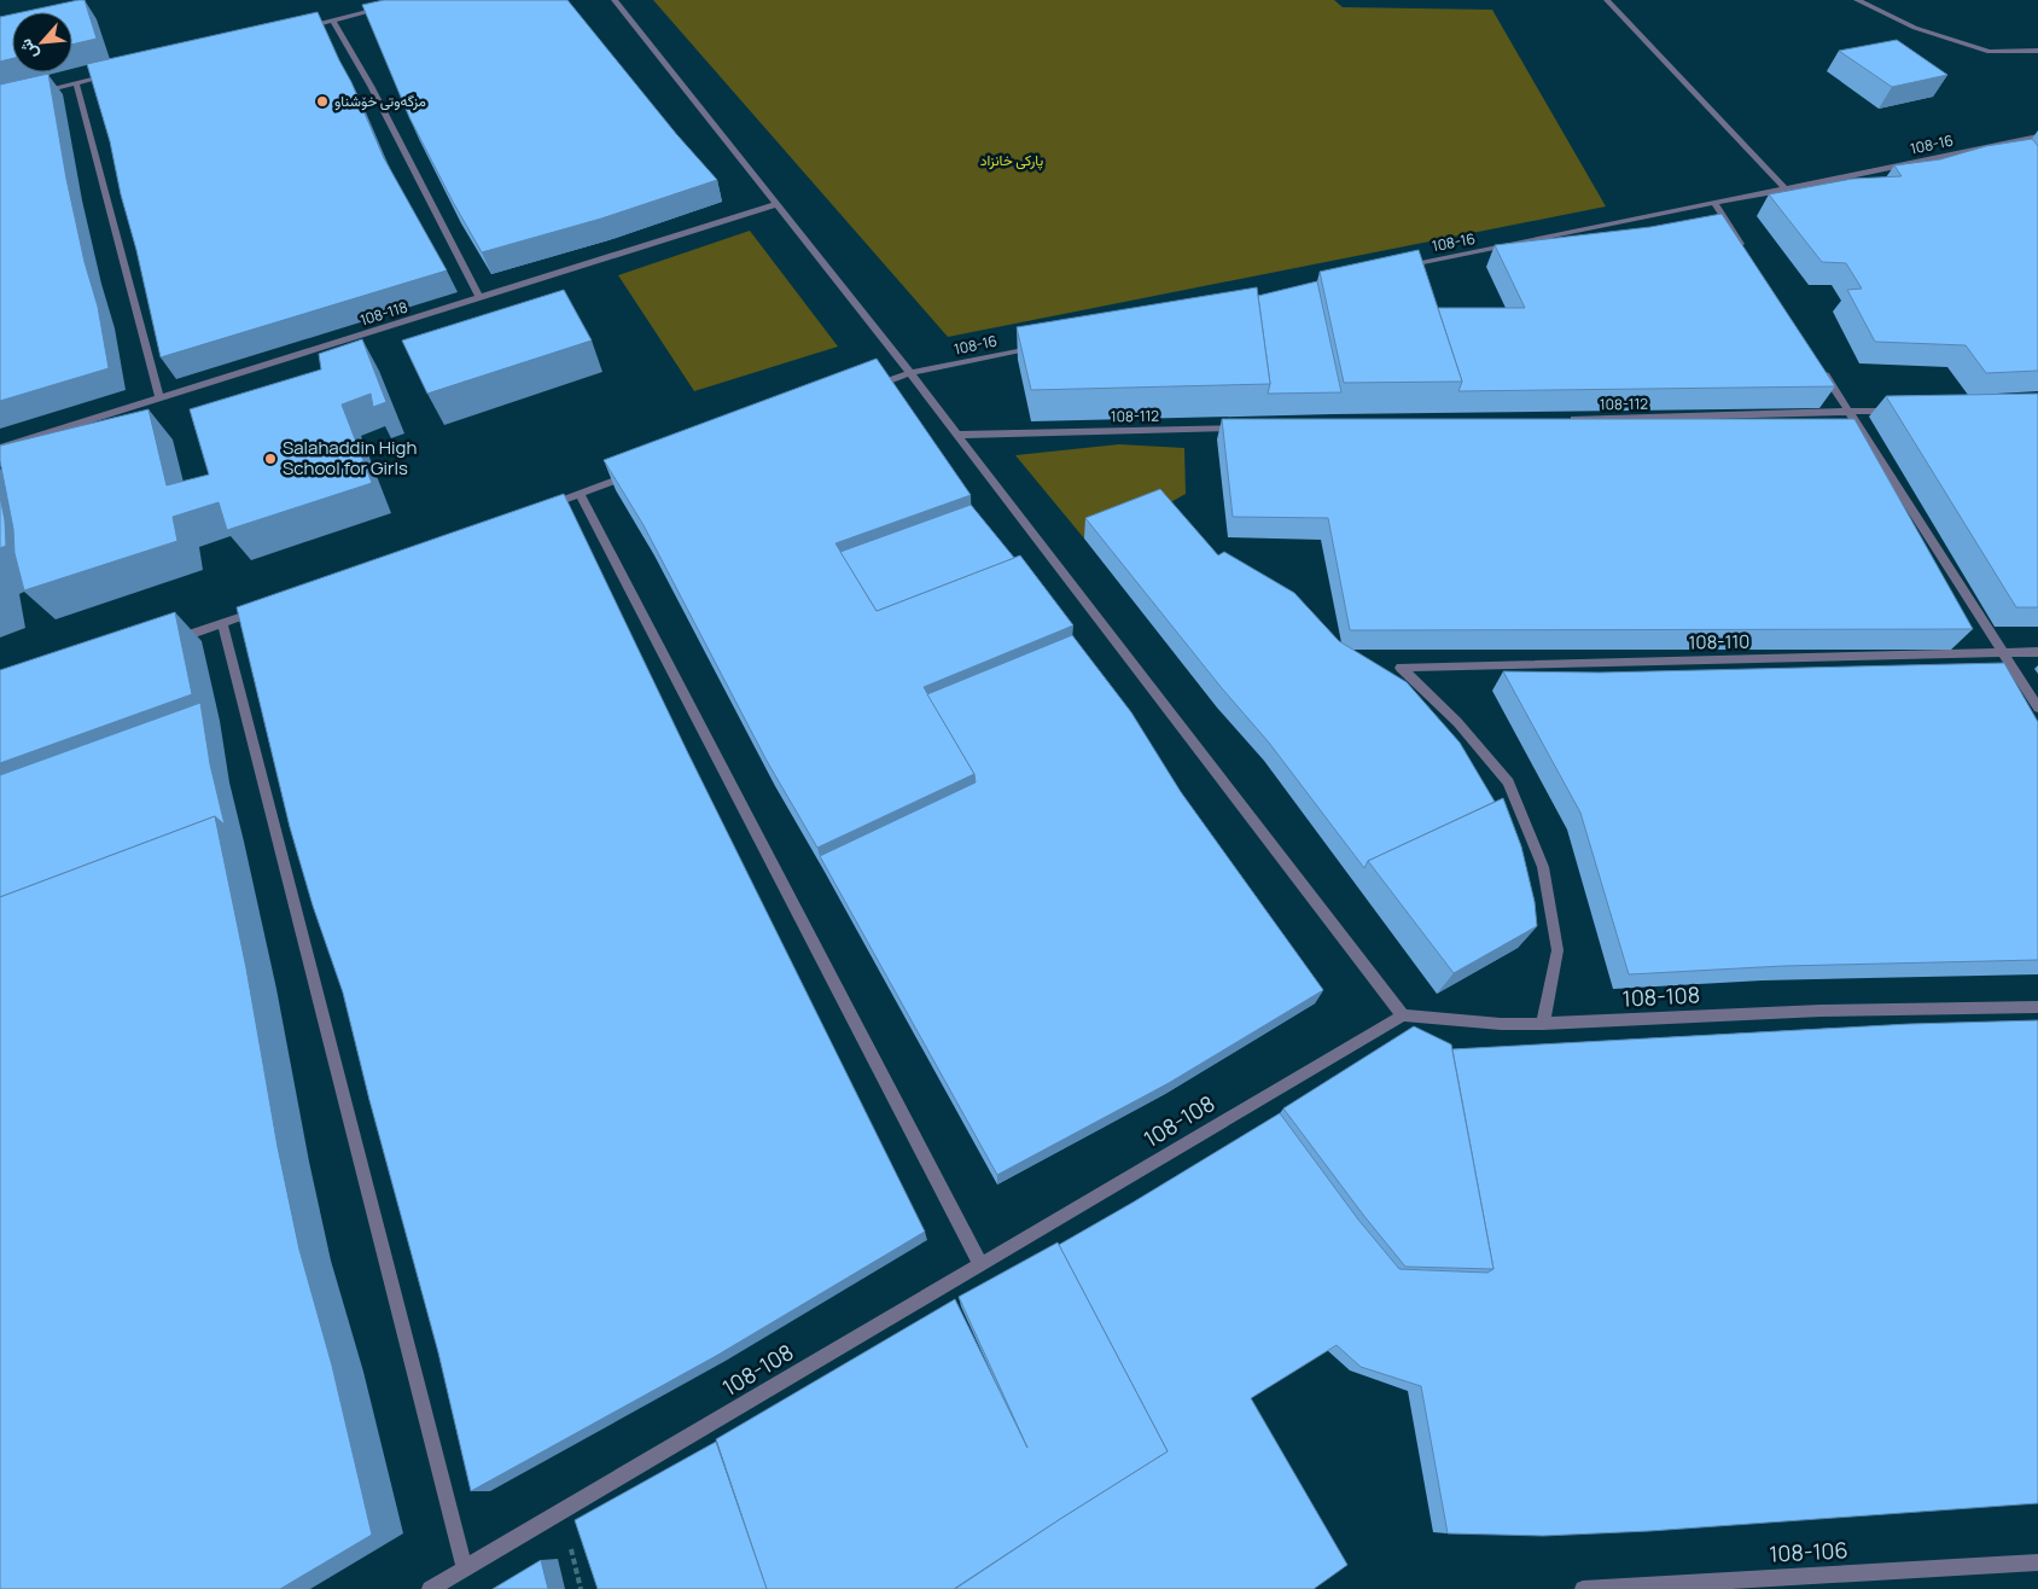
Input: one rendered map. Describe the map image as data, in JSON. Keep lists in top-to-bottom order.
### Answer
{
  "streets": {
    "street": [
      "108-16",
      "108-118",
      "108-112",
      "108-110",
      "108-108",
      "108-106"
    ]
  },
  "crossings": [
    ["108-110", "108-108"]
  ],
  "parks": ["پارکی خانزاد"],
  "places": ["مزگەوتی خۆشناو", "Salahaddin High School for Girls"],
  "north": "bottom left"
}
